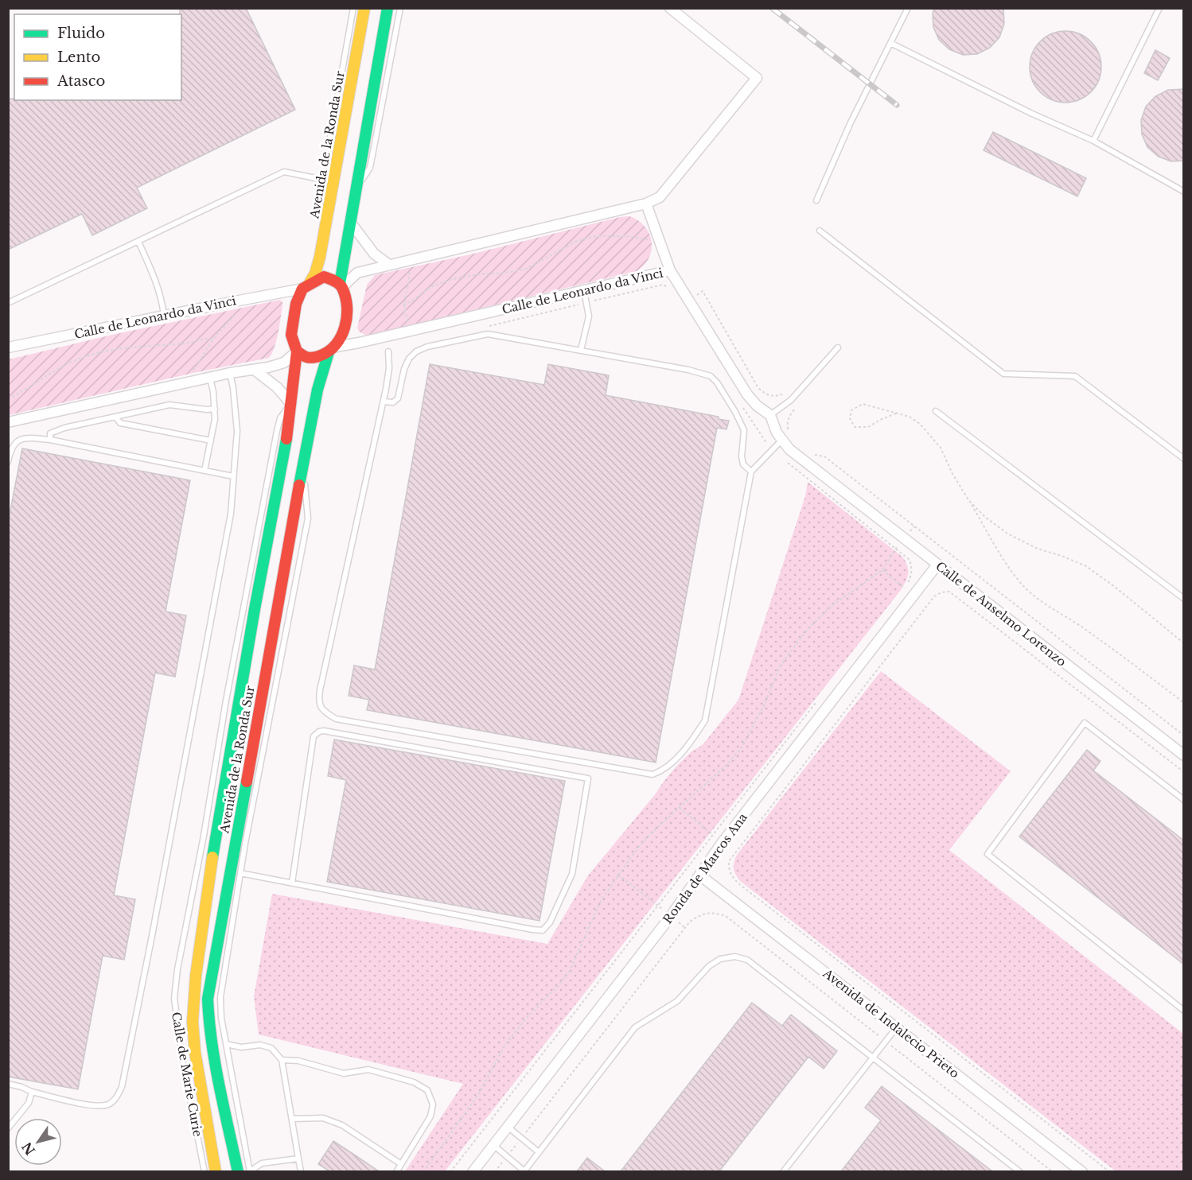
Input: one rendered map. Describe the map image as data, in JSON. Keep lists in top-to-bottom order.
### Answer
{
  "streets": {
    "main road": ["Avenida de la Ronda Sur"],
    "street": [
      "Calle de Leonardo da Vinci",
      "Calle de Anselmo Lorenzo",
      "Ronda de Marcos Ana",
      "Avenida de Indalecio Prieto"
    ],
    "lane": ["Calle de Marie Curie"]
  },
  "crossings": [
    ["Avenida de la Ronda Sur", "Calle de Leonardo da Vinci"],
    ["Avenida de la Ronda Sur", "Calle de Marie Curie"],
    ["Calle de Anselmo Lorenzo", "Ronda de Marcos Ana"],
    ["Ronda de Marcos Ana", "Avenida de Indalecio Prieto"]
  ],
  "legend": ["Fluido", "Lento", "Atasco"],
  "north": "bottom left"
}
